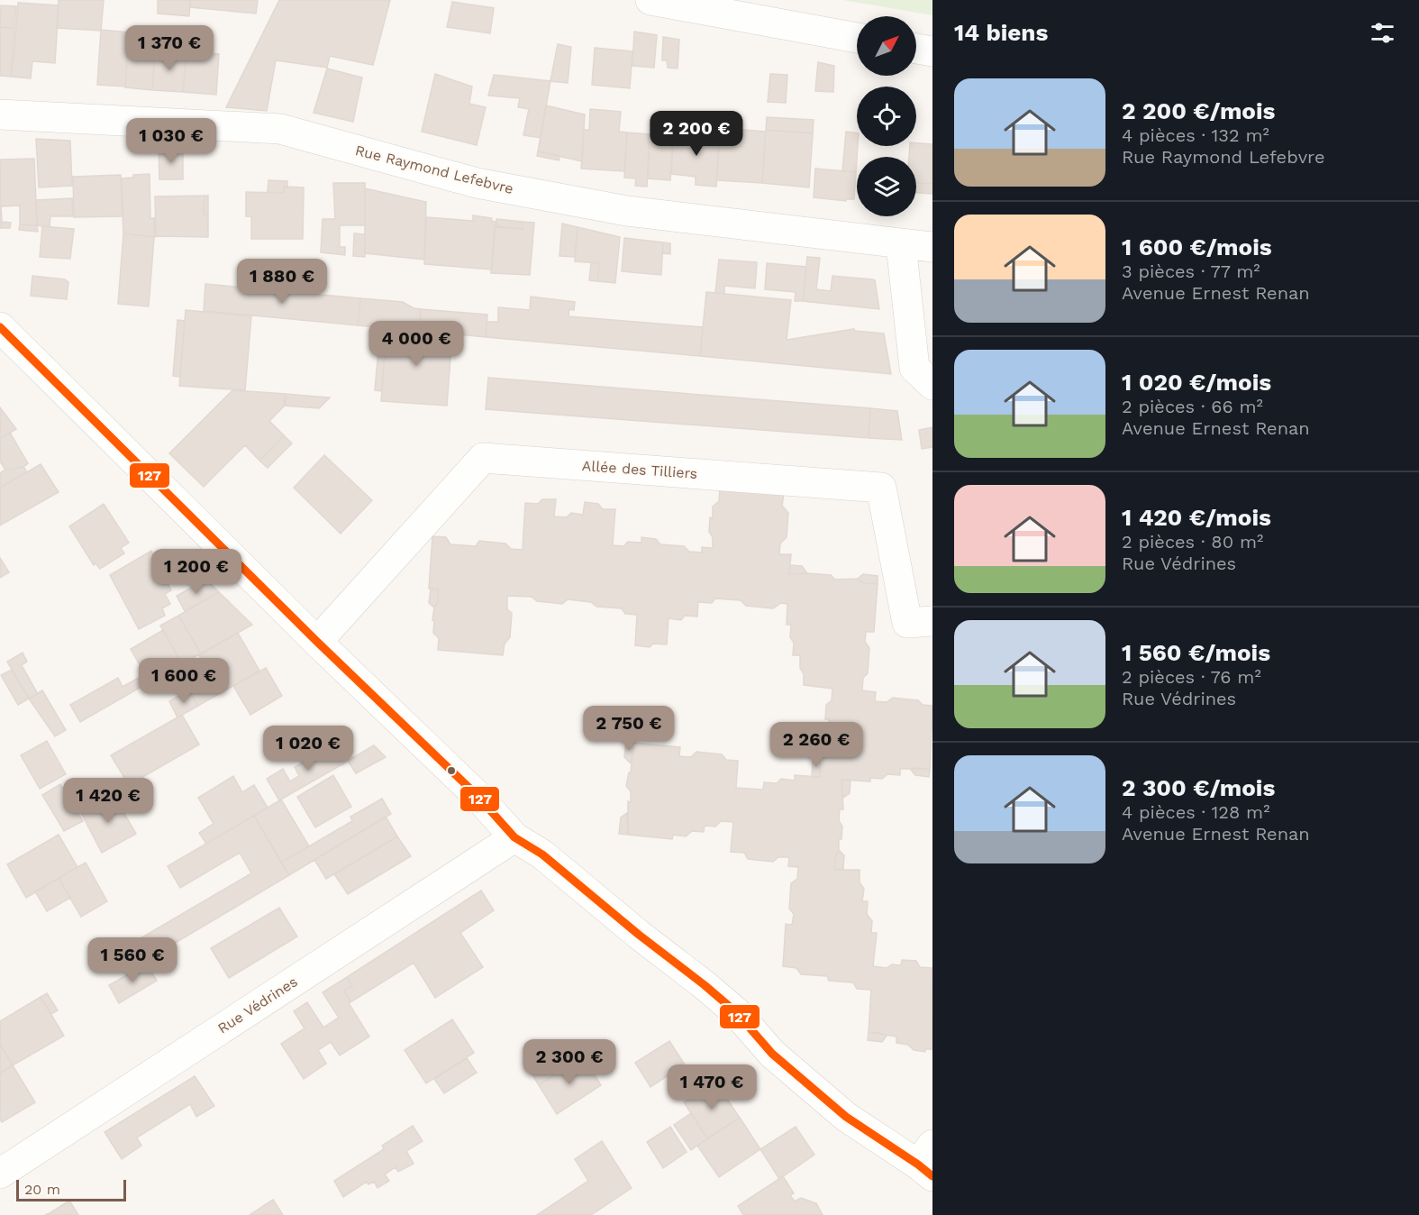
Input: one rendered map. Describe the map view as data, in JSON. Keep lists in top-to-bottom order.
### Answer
{
  "streets": {
    "street": ["Rue Raymond Lefebvre", "Allée des Tilliers", "Rue Védrines"]
  },
  "lines": ["transit line 127"],
  "scale_bar": "20 m",
  "north": "top right",
  "page": {
    "heading": "14 biens",
    "price": [
      "1 370 €",
      "2 200 €",
      "1 030 €",
      "1 880 €",
      "4 000 €",
      "1 200 €",
      "1 600 €",
      "2 750 €",
      "2 260 €",
      "1 020 €",
      "1 420 €",
      "1 560 €",
      "2 300 €",
      "1 470 €"
    ],
    "list": [
      {
        "name": "2 200 €/mois",
        "note": "4 pièces · 132 m² · Rue Raymond Lefebvre"
      },
      {
        "name": "1 600 €/mois",
        "note": "3 pièces · 77 m² · Avenue Ernest Renan"
      },
      {
        "name": "1 020 €/mois",
        "note": "2 pièces · 66 m² · Avenue Ernest Renan"
      },
      {
        "name": "1 420 €/mois",
        "note": "2 pièces · 80 m² · Rue Védrines"
      },
      {
        "name": "1 560 €/mois",
        "note": "2 pièces · 76 m² · Rue Védrines"
      },
      {
        "name": "2 300 €/mois",
        "note": "4 pièces · 128 m² · Avenue Ernest Renan"
      }
    ],
    "scale": "20 m"
  }
}
